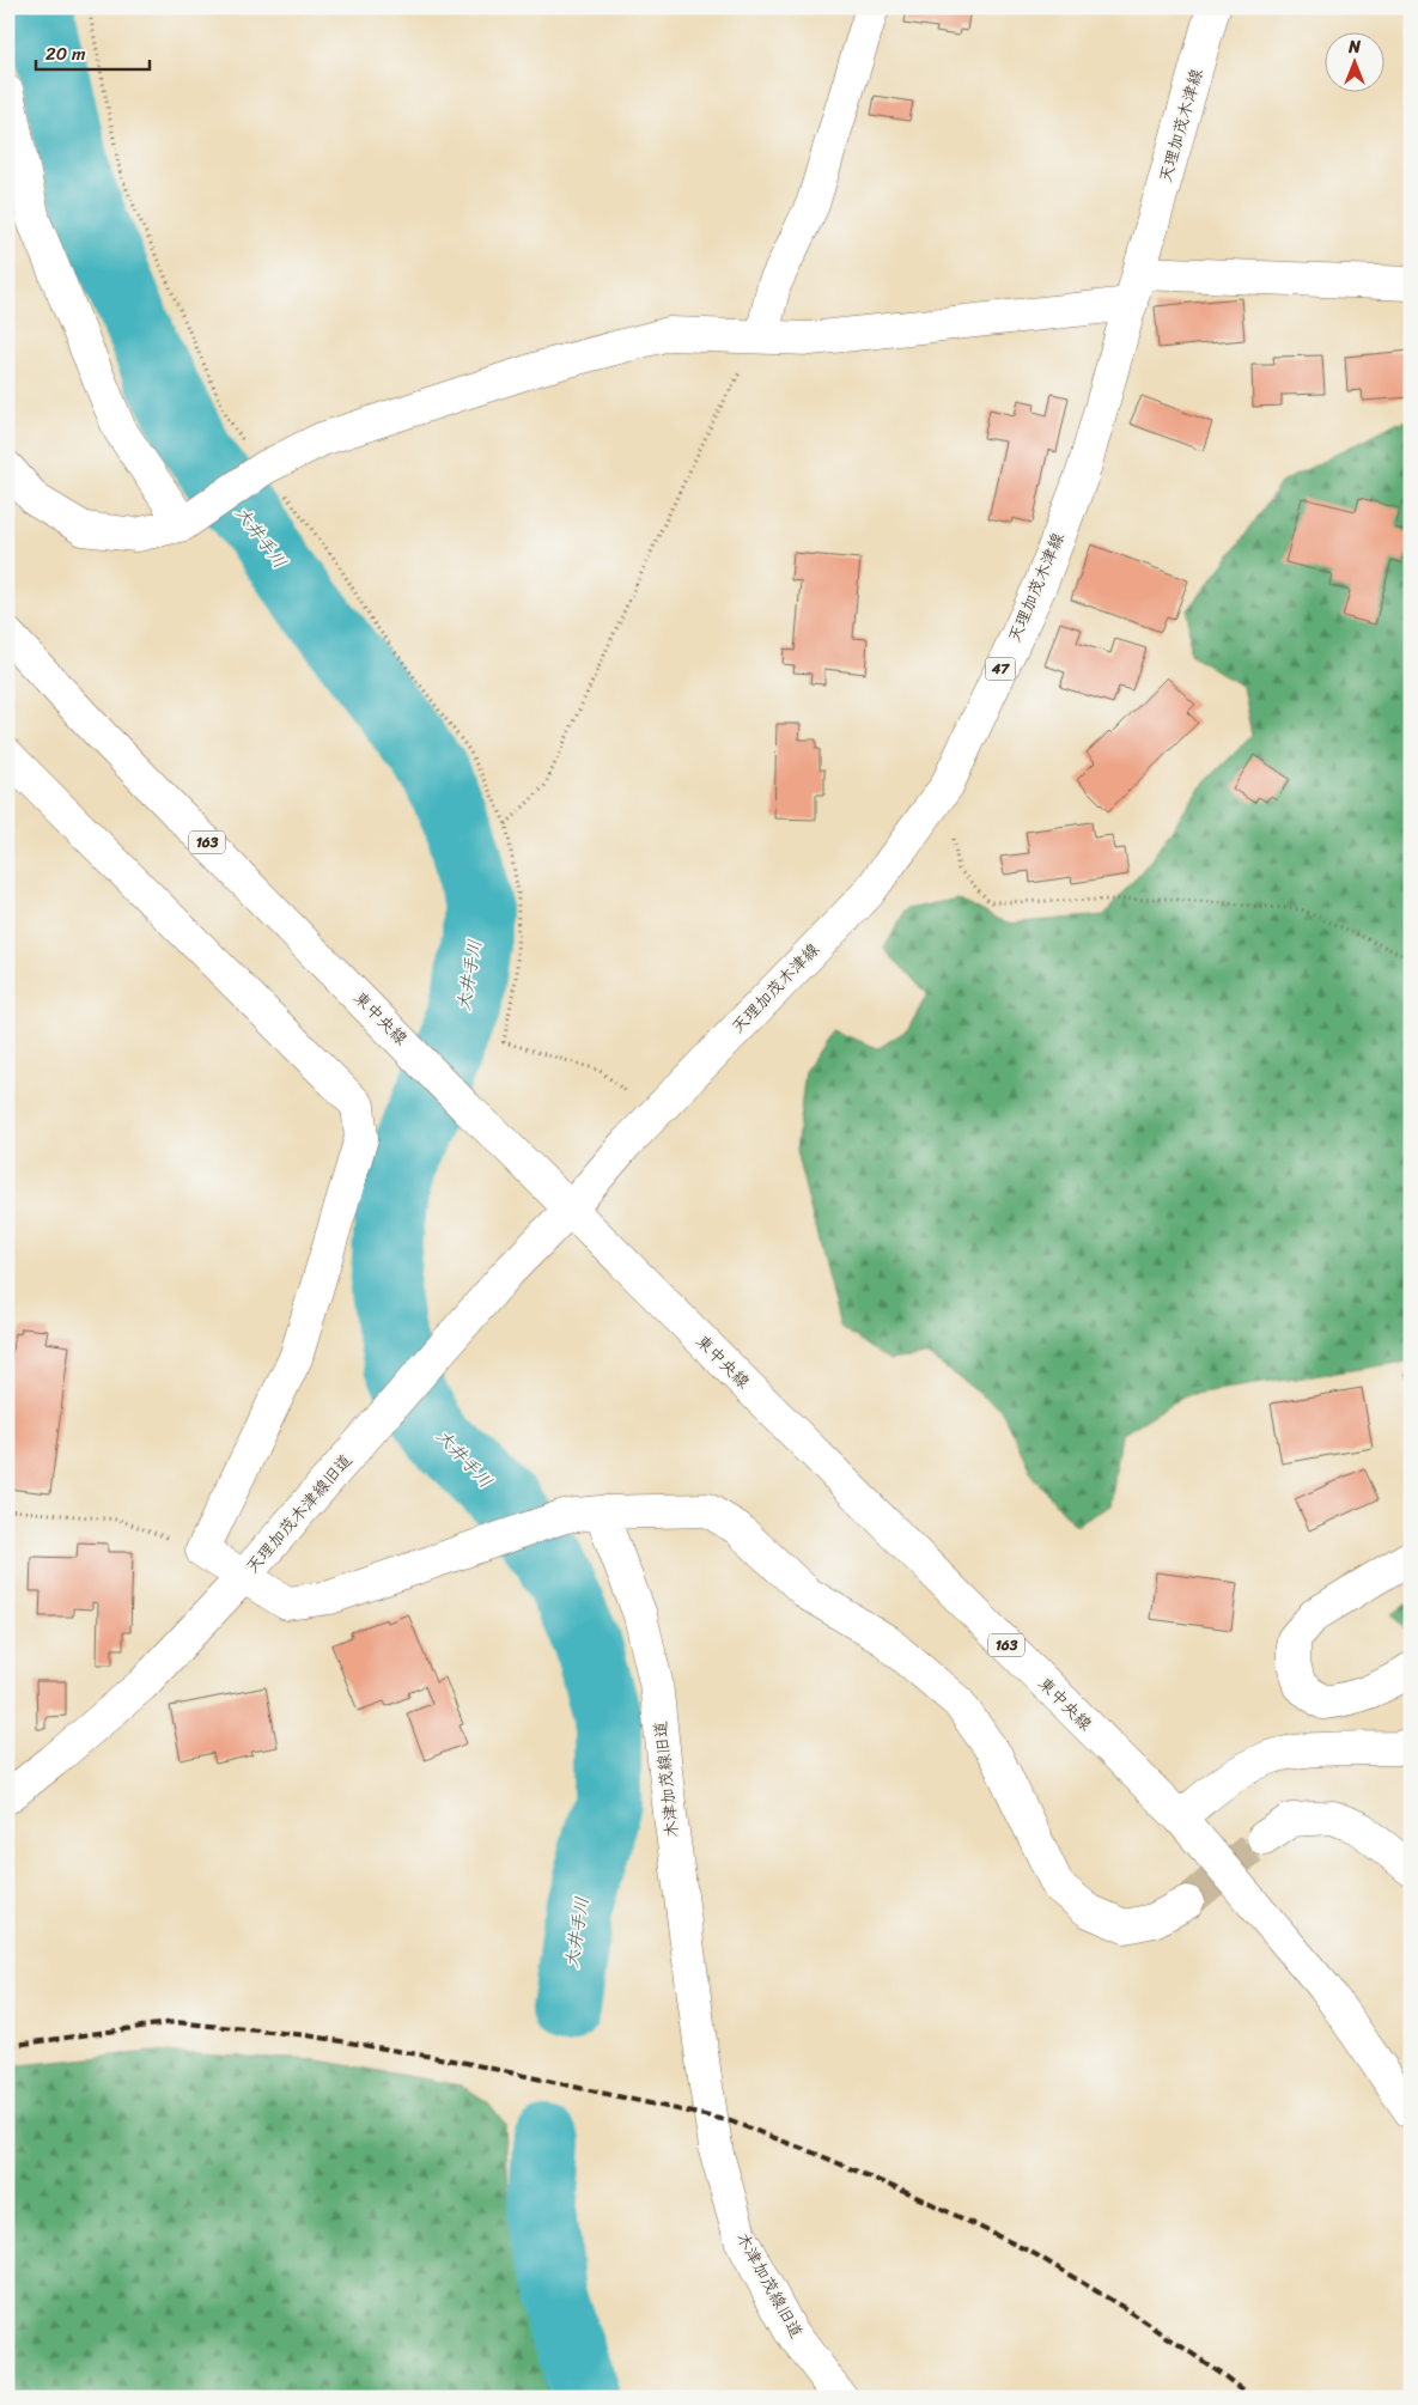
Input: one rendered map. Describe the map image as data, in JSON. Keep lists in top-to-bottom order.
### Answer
{
  "streets": {
    "main road": [
      "天理加茂木津線",
      "47",
      "163",
      "東中央線",
      "天理加茂木津線旧道",
      "木津加茂線旧道"
    ]
  },
  "crossings": [
    ["天理加茂木津線", "東中央線"],
    ["天理加茂木津線", "天理加茂木津線旧道"],
    ["東中央線", "天理加茂木津線旧道"]
  ],
  "water": ["大井手川"],
  "scale_bar": "20 m",
  "north": "top"
}
